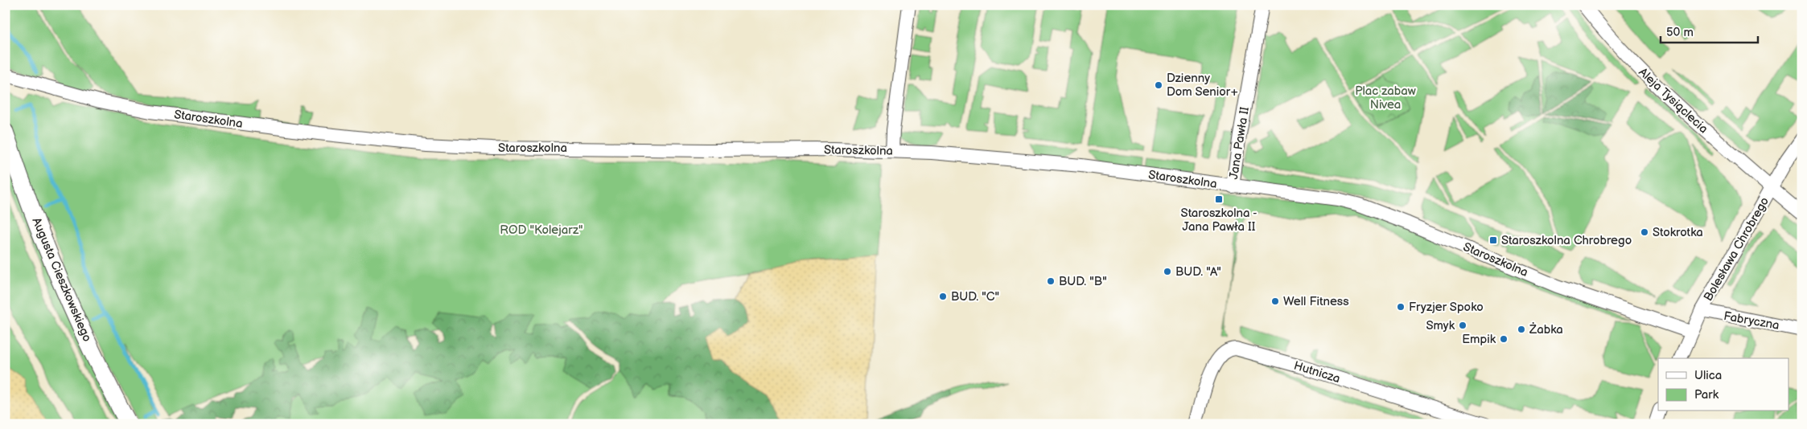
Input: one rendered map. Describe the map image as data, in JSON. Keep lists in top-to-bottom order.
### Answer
{
  "streets": {
    "main road": ["Augusta Cieszkowskiego"],
    "street": [
      "Aleja Tysiąclecia",
      "Staroszkolna",
      "Jana Pawła II",
      "Bolesława Chrobrego",
      "Fabryczna",
      "Hutnicza"
    ]
  },
  "crossings": [
    ["Aleja Tysiąclecia", "Bolesława Chrobrego"],
    ["Staroszkolna", "Jana Pawła II"],
    ["Staroszkolna", "Bolesława Chrobrego"],
    ["Bolesława Chrobrego", "Fabryczna"]
  ],
  "parks": ["Plac zabaw Nivea", "ROD \"Kolejarz\""],
  "places": {
    "other": [
      "Dzienny Dom Senior+",
      "Stokrotka",
      "BUD. \"A\"",
      "BUD. \"B\"",
      "BUD. \"C\"",
      "Well Fitness",
      "Fryzjer Spoko",
      "Smyk",
      "Żabka",
      "Empik"
    ],
    "transit": ["Staroszkolna - Jana Pawła II", "Staroszkolna Chrobrego"]
  },
  "legend": ["Ulica", "Park"],
  "scale_bar": "50 m"
}
